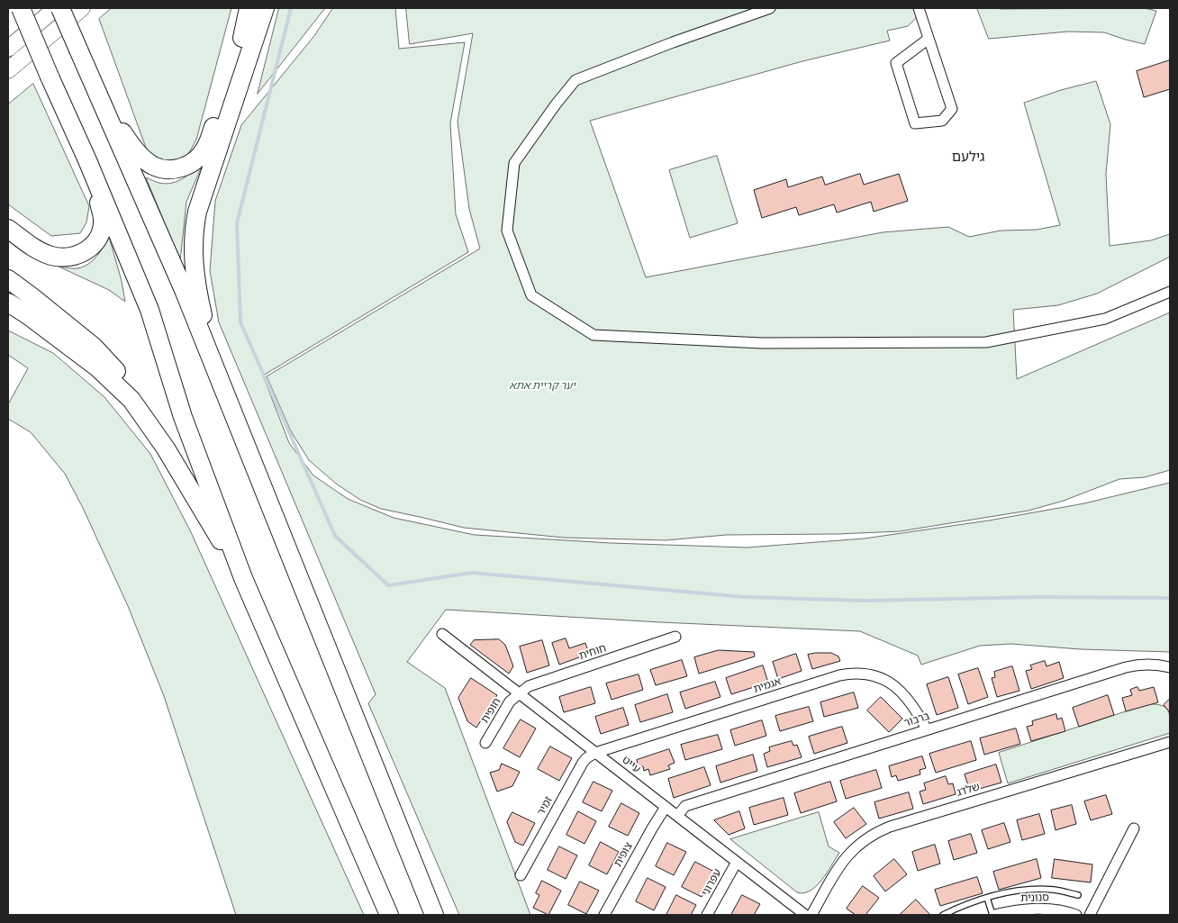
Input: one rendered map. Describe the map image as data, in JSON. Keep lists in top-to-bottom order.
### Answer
{
  "streets": {
    "street": [
      "חוחית",
      "אגמית",
      "חופית",
      "ברבור",
      "עייט",
      "שלדג",
      "זמיר",
      "צופית",
      "עפרוני",
      "סנונית"
    ]
  },
  "crossings": [
    ["חוחית", "חופית"],
    ["חוחית", "עייט"],
    ["אגמית", "ברבור"],
    ["אגמית", "עייט"],
    ["אגמית", "זמיר"],
    ["חופית", "עייט"],
    ["ברבור", "עייט"],
    ["עייט", "זמיר"],
    ["עייט", "צופית"],
    ["עייט", "עפרוני"]
  ],
  "districts": ["גילעם"],
  "parks": ["יער קריית אתא"]
}
